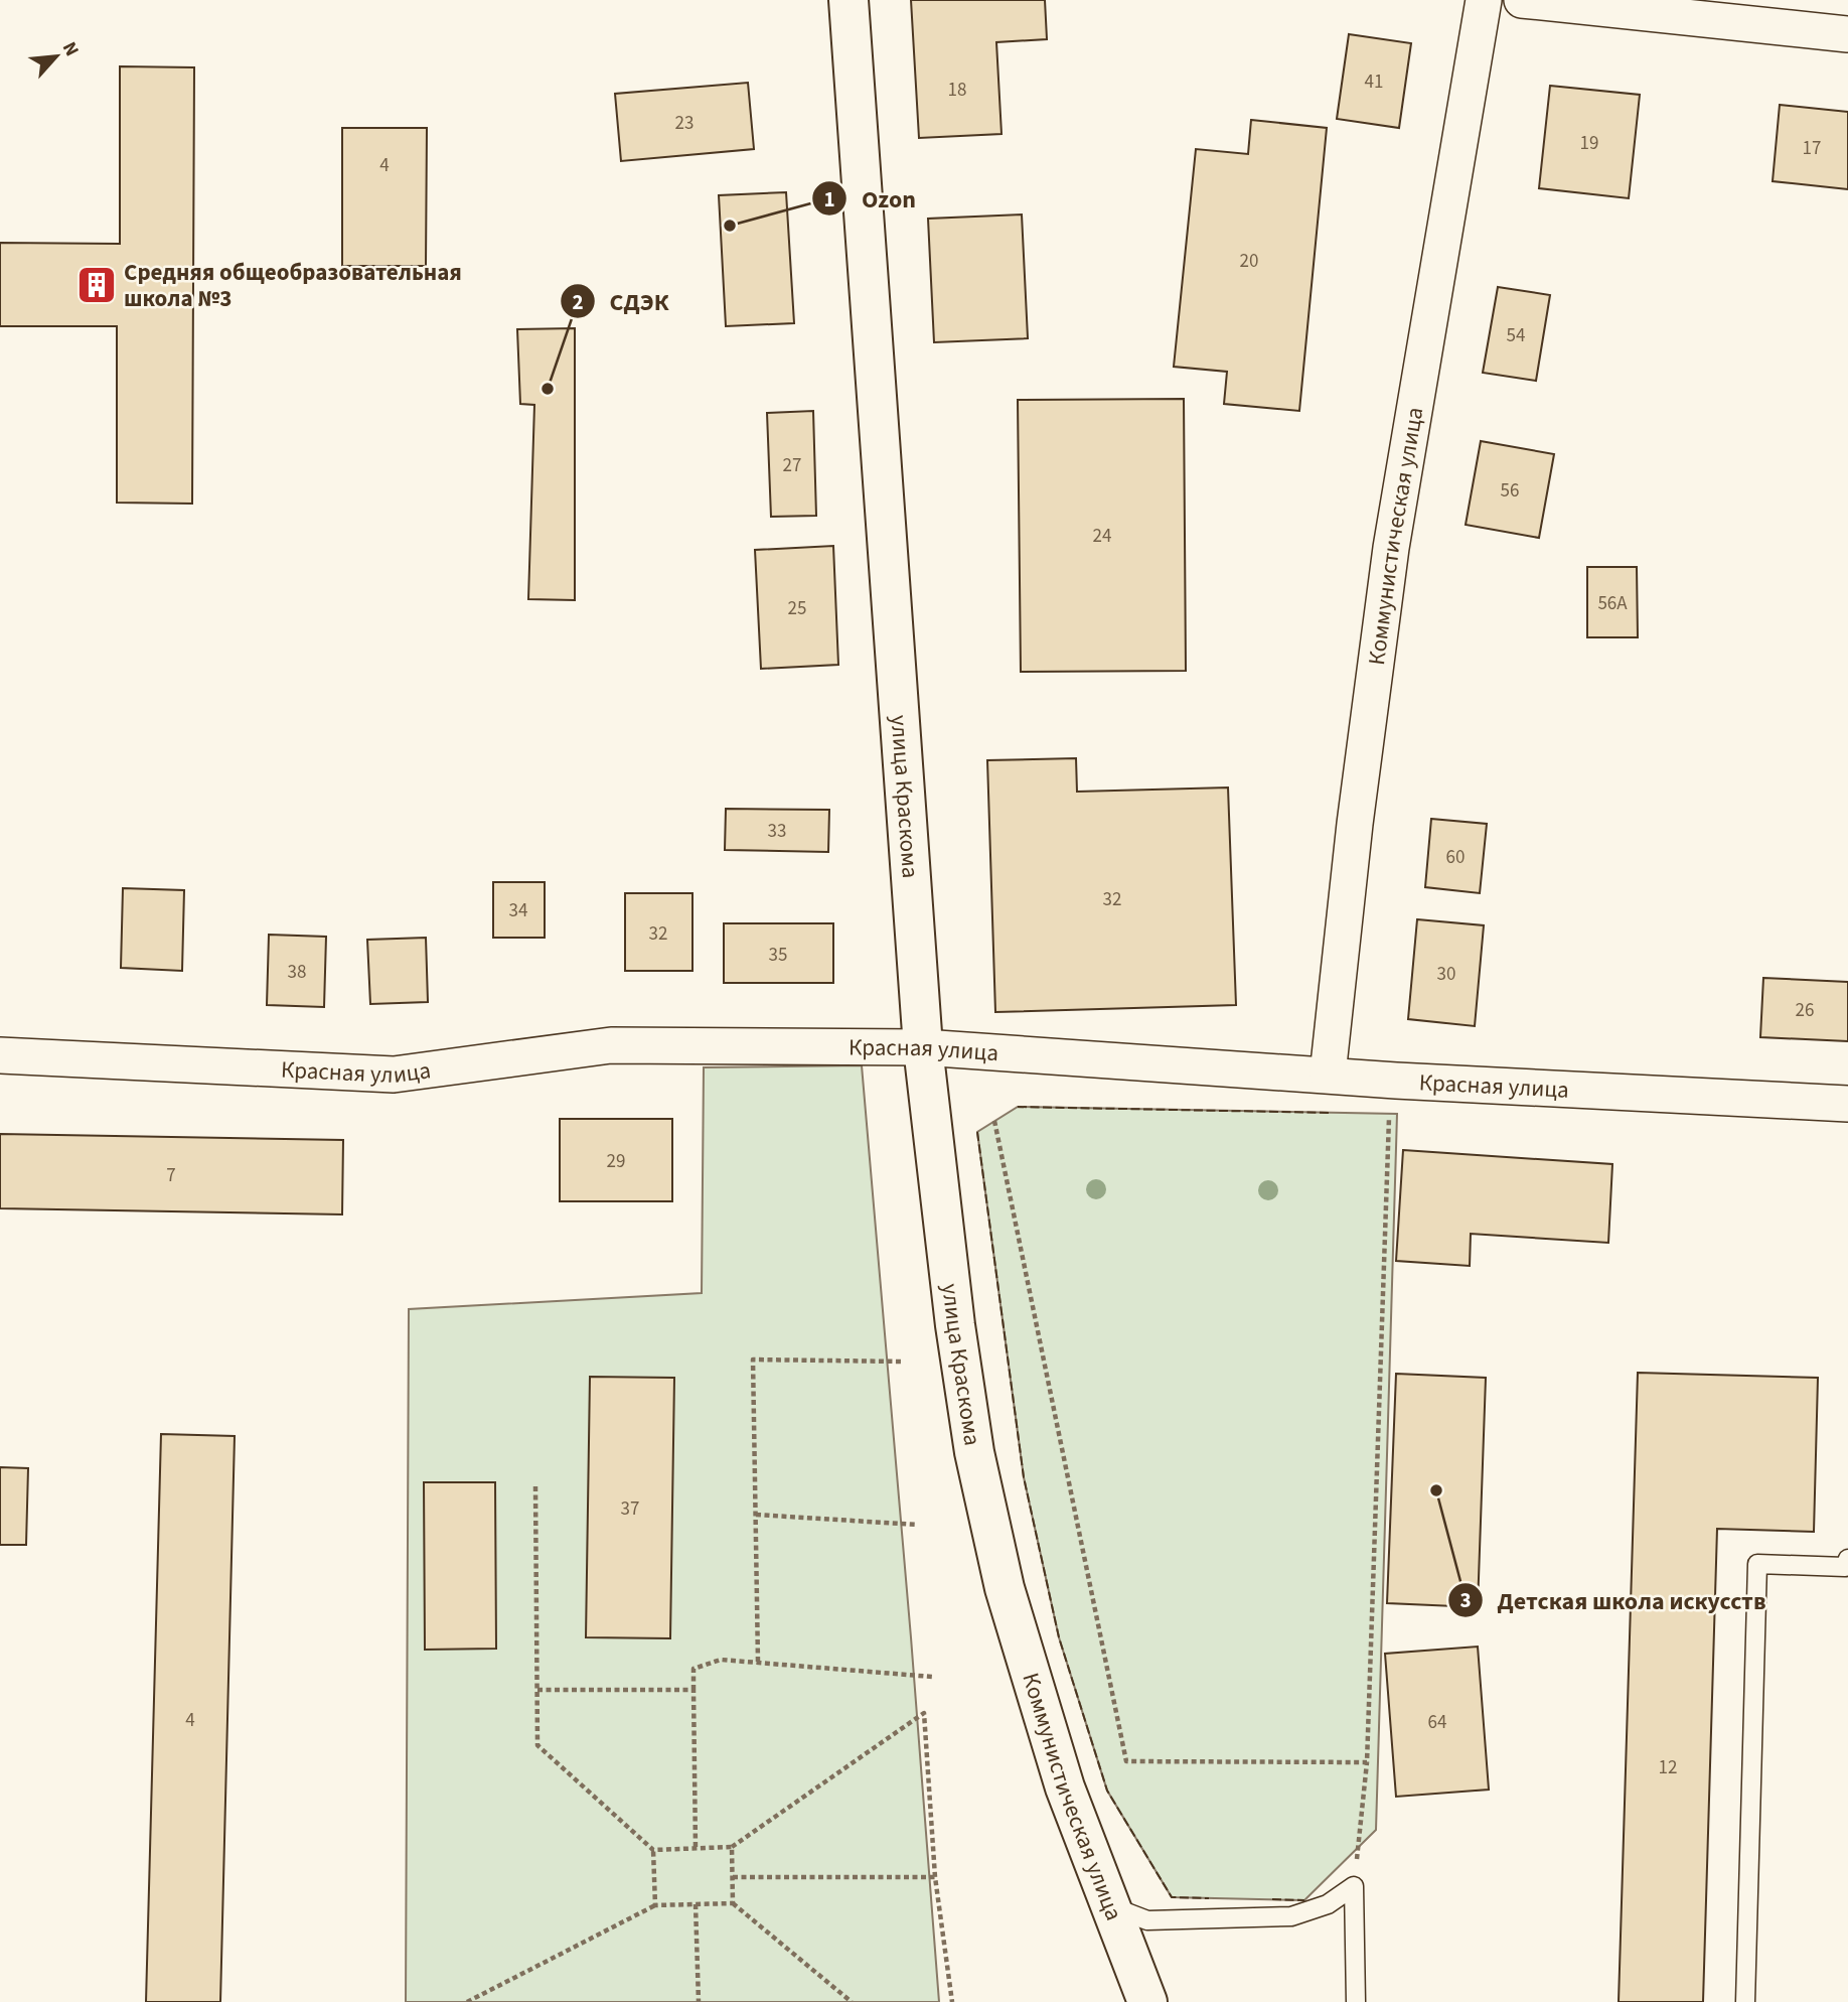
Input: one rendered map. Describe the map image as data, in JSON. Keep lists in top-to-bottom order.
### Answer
{
  "streets": {
    "main road": ["Коммунистическая улица", "улица Краскома"],
    "street": ["Красная улица"]
  },
  "crossings": [
    ["Коммунистическая улица", "улица Краскома"],
    ["Коммунистическая улица", "Красная улица"],
    ["улица Краскома", "Красная улица"]
  ],
  "places": {
    "other": ["Ozon", "СДЭК", "Детская школа искусств"],
    "building": ["Средняя общеобразовательная школа №3"]
  },
  "house_numbers": [
    "41",
    "18",
    "23",
    "19",
    "17",
    "4",
    "20",
    "54",
    "27",
    "56",
    "24",
    "56А",
    "25",
    "33",
    "60",
    "32",
    "34",
    "32",
    "35",
    "38",
    "30",
    "26",
    "29",
    "7",
    "37",
    "4",
    "64",
    "12"
  ],
  "north": "top right"
}
